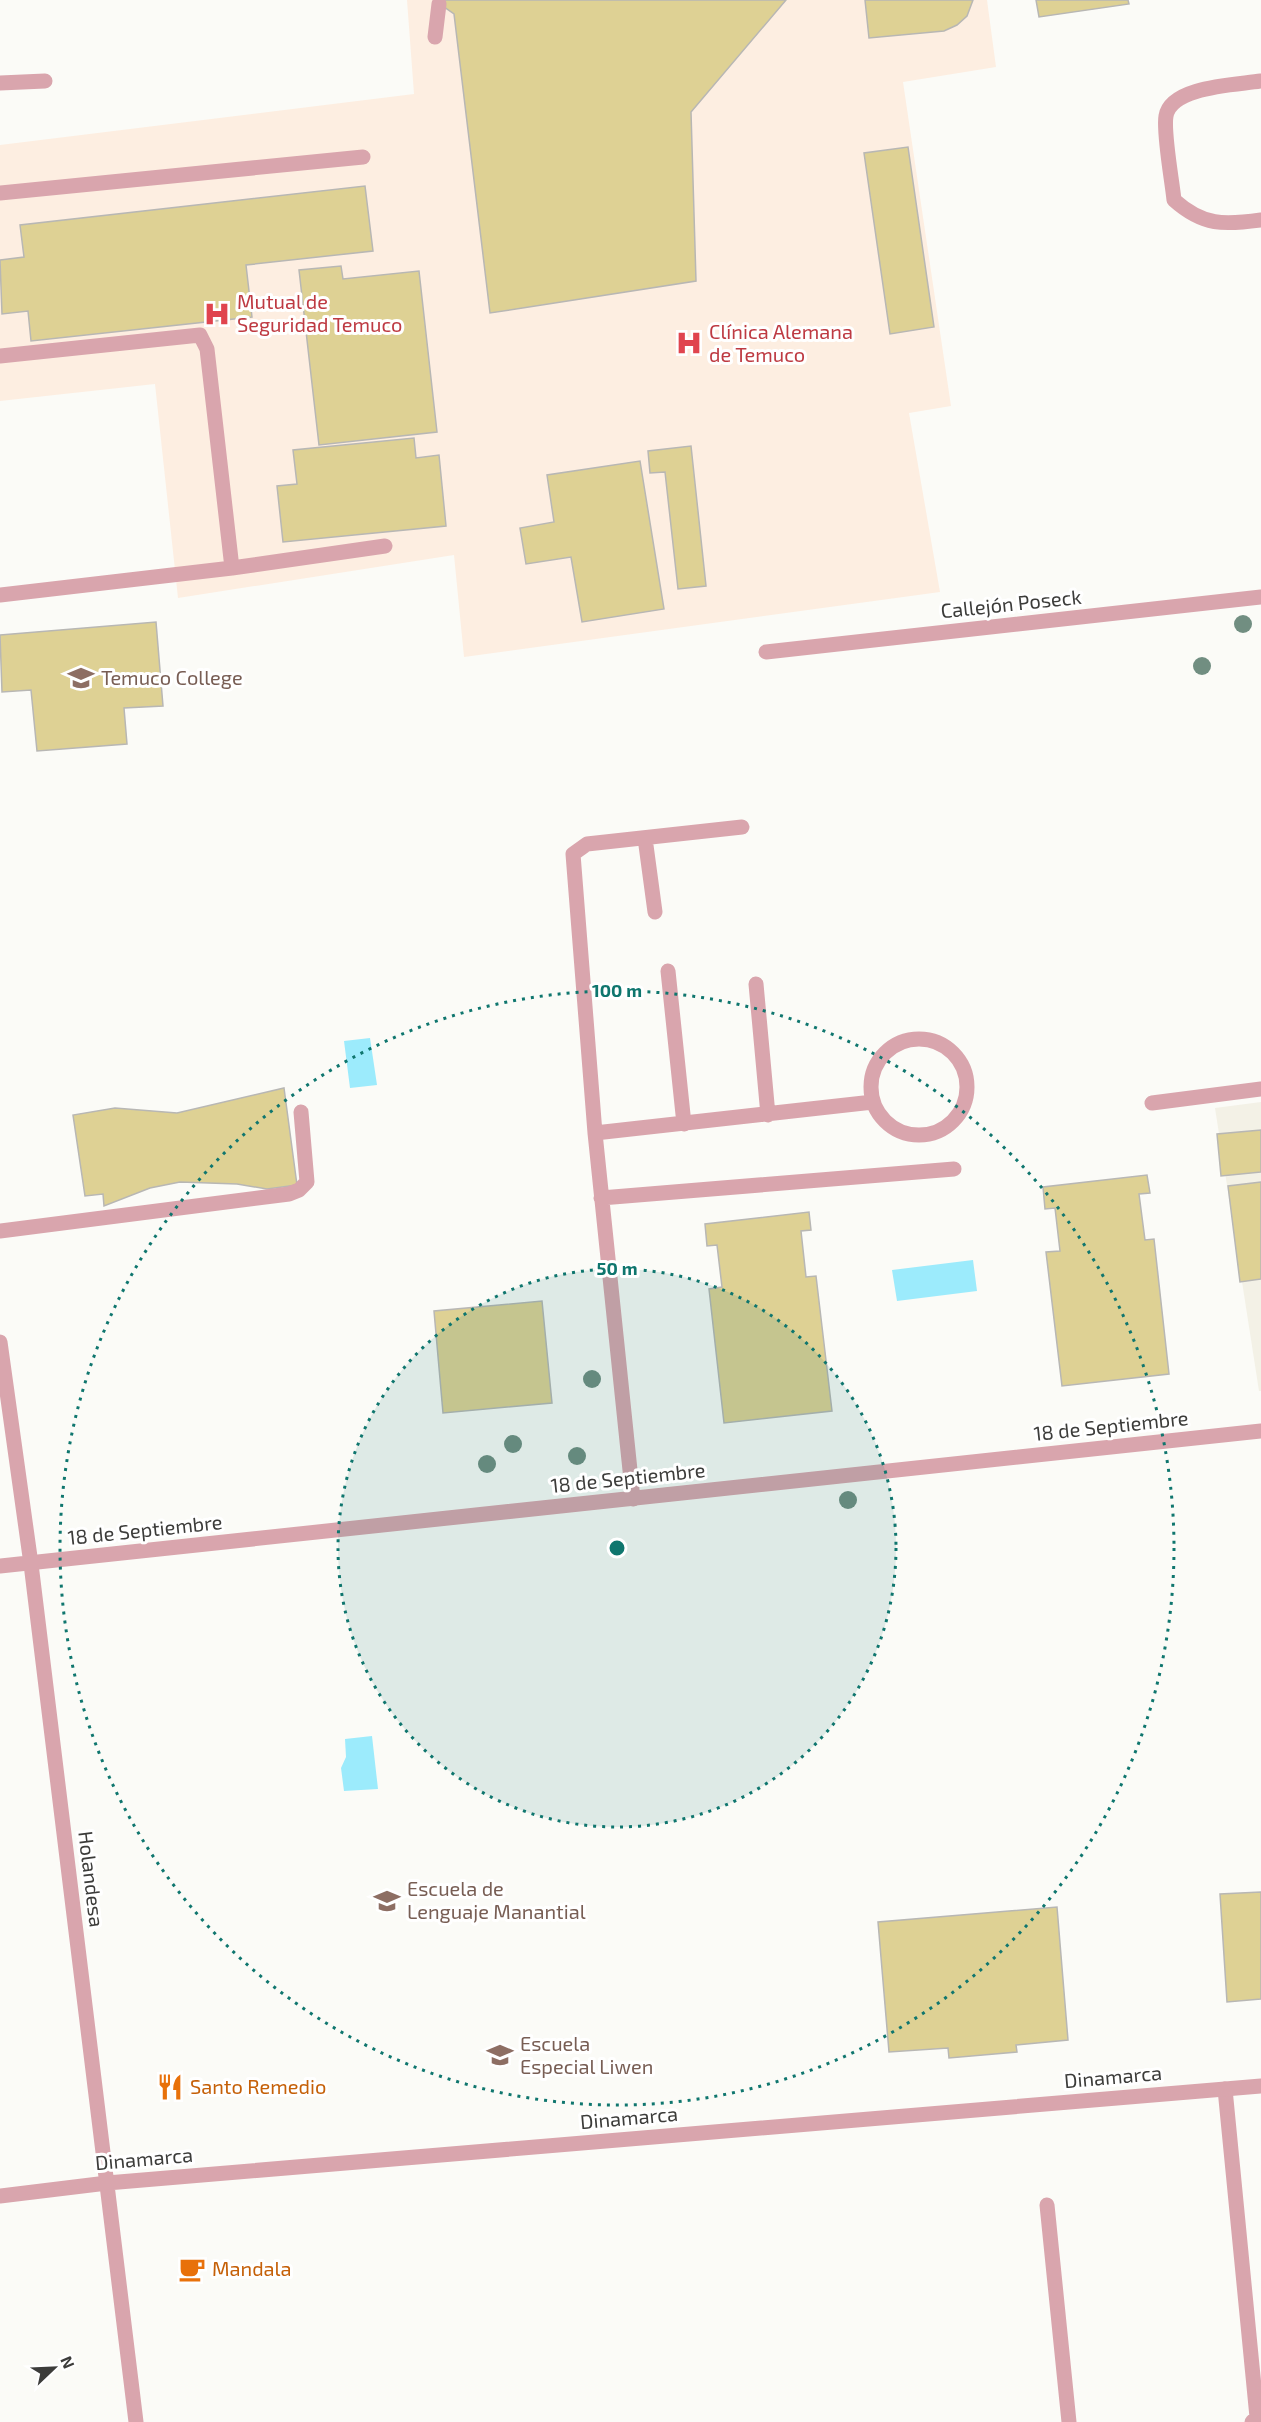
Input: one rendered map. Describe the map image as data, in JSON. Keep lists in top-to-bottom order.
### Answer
{
  "streets": {
    "street": [
      "Callejón Poseck",
      "18 de Septiembre",
      "Holandesa",
      "Dinamarca"
    ]
  },
  "crossings": [
    ["18 de Septiembre", "Holandesa"],
    ["Holandesa", "Dinamarca"]
  ],
  "places": {
    "hospital": ["Mutual de Seguridad Temuco", "Clínica Alemana de Temuco"],
    "school or university": ["Temuco College", "Escuela de Lenguaje Manantial", "Escuela Especial Liwen"],
    "restaurant": ["Santo Remedio"],
    "cafe": ["Mandala"]
  },
  "north": "top right",
  "rings": ["100 m", "50 m"]
}
